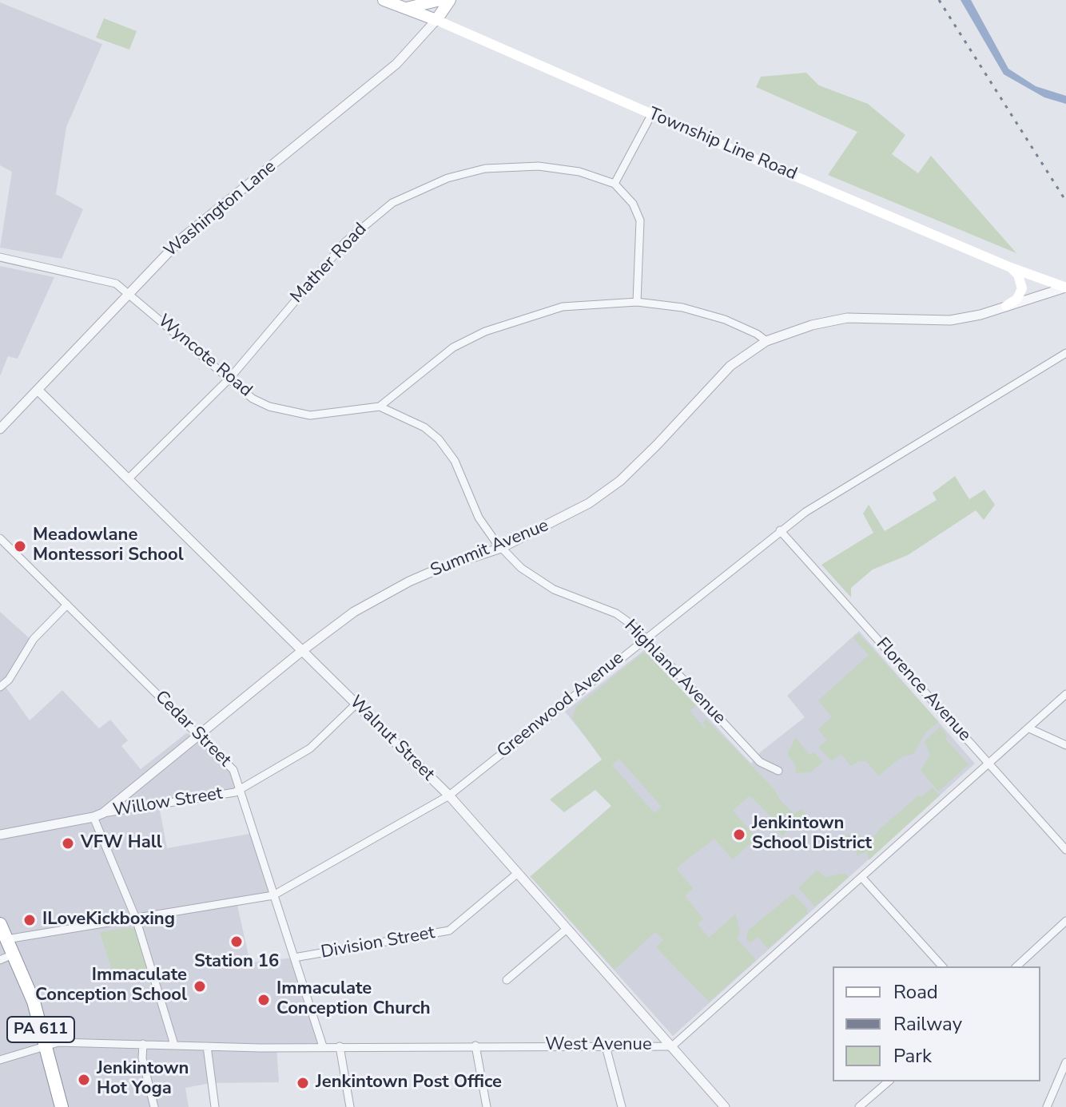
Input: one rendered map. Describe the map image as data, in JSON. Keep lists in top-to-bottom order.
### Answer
{
  "streets": {
    "highway": ["PA 611"],
    "main road": ["Township Line Road", "Washington Lane"],
    "street": [
      "Mather Road",
      "Wyncote Road",
      "Summit Avenue",
      "Highland Avenue",
      "Florence Avenue",
      "Greenwood Avenue",
      "Cedar Street",
      "Walnut Street",
      "Willow Street",
      "Division Street",
      "West Avenue"
    ]
  },
  "crossings": [
    ["Township Line Road", "Washington Lane"],
    ["Township Line Road", "Summit Avenue"],
    ["Washington Lane", "Wyncote Road"],
    ["Washington Lane", "Walnut Street"],
    ["Mather Road", "Wyncote Road"],
    ["Mather Road", "Walnut Street"],
    ["Wyncote Road", "Summit Avenue"],
    ["Wyncote Road", "Highland Avenue"],
    ["Summit Avenue", "Highland Avenue"],
    ["Summit Avenue", "Cedar Street"],
    ["Summit Avenue", "Walnut Street"],
    ["Summit Avenue", "Willow Street"],
    ["Highland Avenue", "Greenwood Avenue"],
    ["Florence Avenue", "Greenwood Avenue"],
    ["Florence Avenue", "West Avenue"],
    ["Greenwood Avenue", "Cedar Street"],
    ["Greenwood Avenue", "Walnut Street"],
    ["Greenwood Avenue", "PA 611"],
    ["Cedar Street", "Willow Street"],
    ["Cedar Street", "Division Street"],
    ["Cedar Street", "West Avenue"],
    ["Walnut Street", "Willow Street"],
    ["Walnut Street", "Division Street"],
    ["Walnut Street", "West Avenue"],
    ["PA 611", "West Avenue"]
  ],
  "places": [
    "Meadowlane Montessori School",
    "Jenkintown School District",
    "VFW Hall",
    "ILoveKickboxing",
    "Station 16",
    "Immaculate Conception School",
    "Immaculate Conception Church",
    "Jenkintown Hot Yoga",
    "Jenkintown Post Office"
  ],
  "legend": ["Road", "Railway", "Park"]
}
